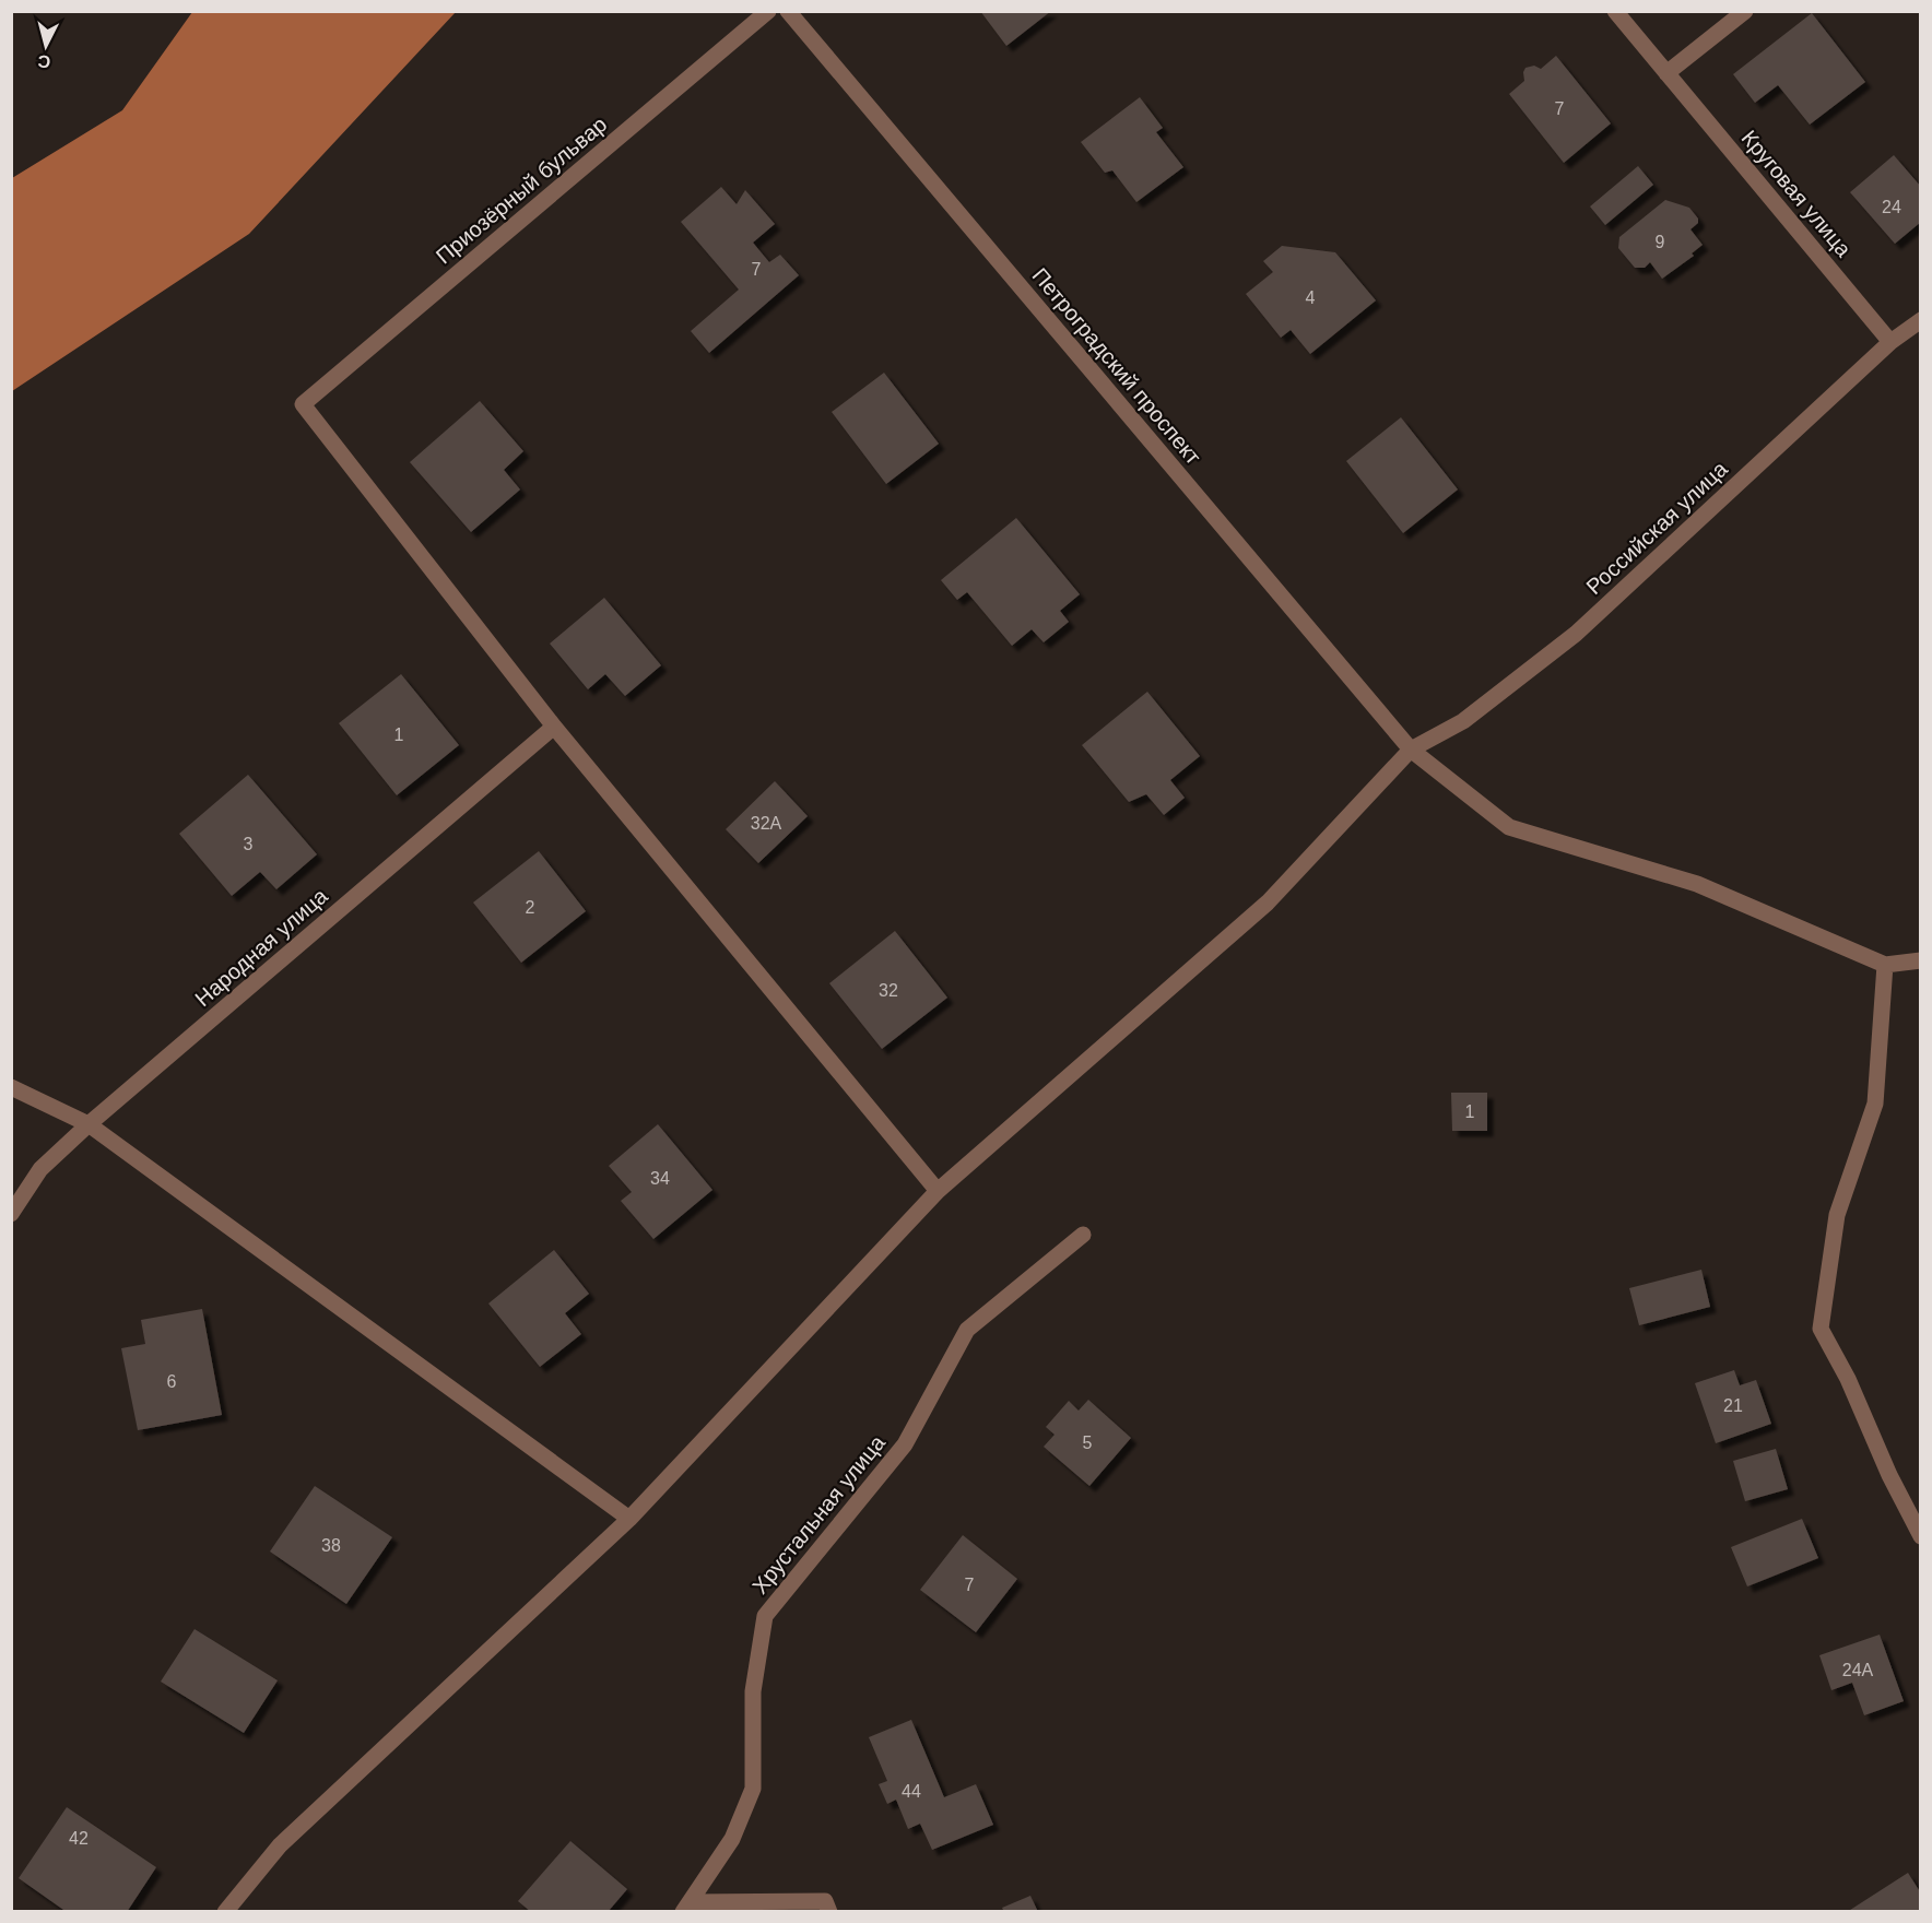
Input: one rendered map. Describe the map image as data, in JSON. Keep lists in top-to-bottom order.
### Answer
{
  "streets": {
    "street": [
      "Приозёрный бульвар",
      "Круговая улица",
      "Петроградский проспект",
      "Российская улица",
      "Народная улица",
      "Хрустальная улица"
    ]
  },
  "crossings": [
    ["Приозёрный бульвар", "Народная улица"],
    ["Круговая улица", "Российская улица"],
    ["Петроградский проспект", "Российская улица"]
  ],
  "house_numbers": [
    "7",
    "24",
    "9",
    "7",
    "4",
    "1",
    "32А",
    "3",
    "2",
    "32",
    "1",
    "34",
    "6",
    "21",
    "5",
    "38",
    "7",
    "24А",
    "44",
    "42"
  ],
  "north": "bottom"
}
